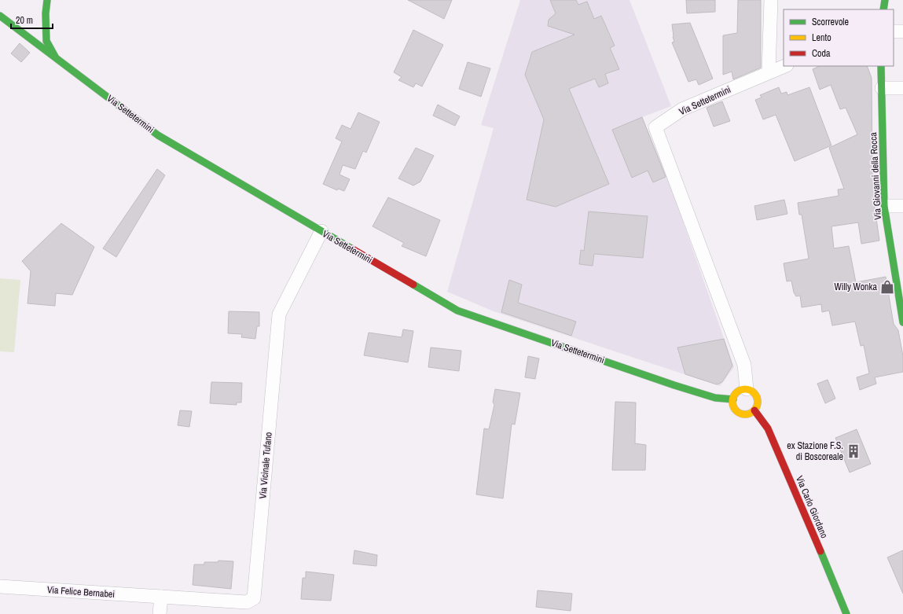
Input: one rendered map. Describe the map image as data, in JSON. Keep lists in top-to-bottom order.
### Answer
{
  "streets": {
    "main road": ["Via Settetermini", "Via Giovanni della Rocca", "Via Carlo Giordano"],
    "street": ["Via Vicinale Tufano", "Via Felice Bernabei"]
  },
  "crossings": [
    ["Via Settetermini", "Via Vicinale Tufano"],
    ["Via Settetermini", "Via Carlo Giordano"],
    ["Via Vicinale Tufano", "Via Felice Bernabei"]
  ],
  "places": {
    "shop": ["Willy Wonka"],
    "building": ["ex Stazione F.S. di Boscoreale"]
  },
  "legend": ["Scorrevole", "Lento", "Coda"],
  "scale_bar": "20 m"
}
